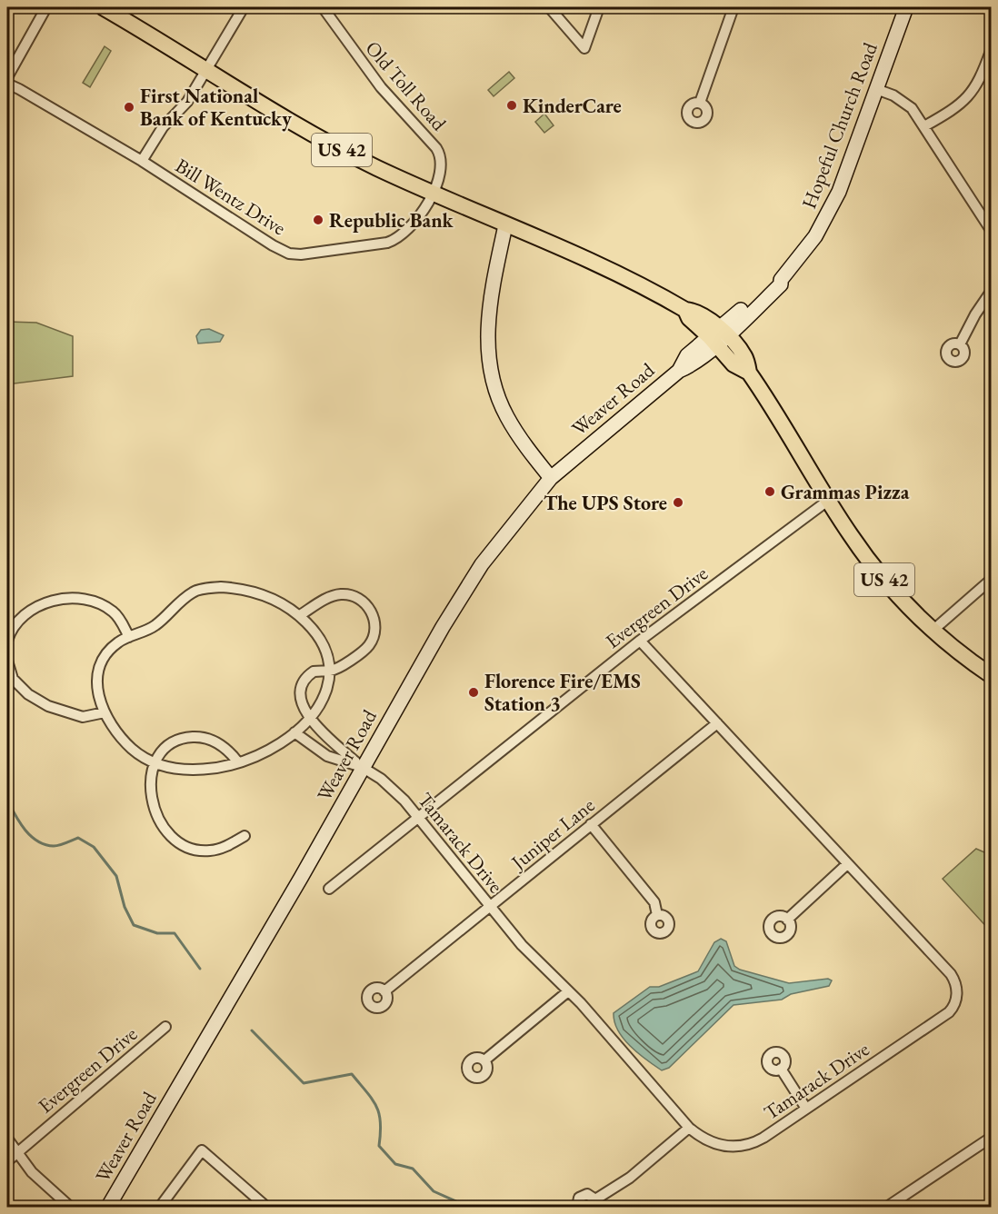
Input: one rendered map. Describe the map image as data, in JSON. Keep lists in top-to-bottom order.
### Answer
{
  "streets": {
    "main road": ["Hopeful Church Road", "US 42", "Weaver Road"],
    "street": [
      "Old Toll Road",
      "Bill Wentz Drive",
      "Evergreen Drive",
      "Juniper Lane",
      "Tamarack Drive"
    ]
  },
  "crossings": [
    ["Old Toll Road", "US 42"],
    ["Old Toll Road", "Bill Wentz Drive"],
    ["Hopeful Church Road", "US 42"],
    ["Hopeful Church Road", "Weaver Road"],
    ["US 42", "Bill Wentz Drive"],
    ["US 42", "Weaver Road"],
    ["US 42", "Evergreen Drive"],
    ["Weaver Road", "Tamarack Drive"],
    ["Evergreen Drive", "Tamarack Drive"],
    ["Juniper Lane", "Tamarack Drive"]
  ],
  "places": [
    "KinderCare",
    "First National Bank of Kentucky",
    "Republic Bank",
    "Grammas Pizza",
    "The UPS Store",
    "Florence Fire/EMS Station 3"
  ]
}
